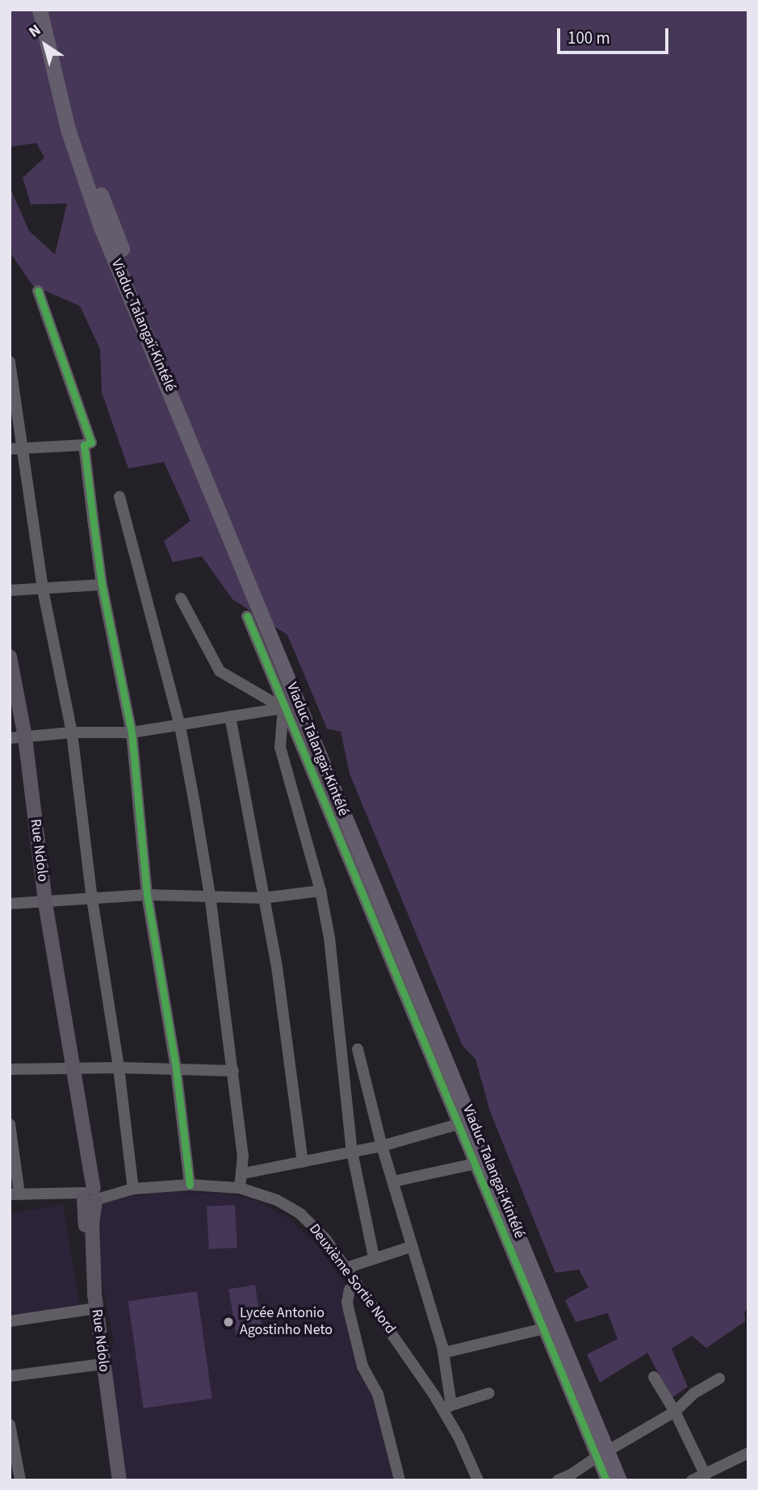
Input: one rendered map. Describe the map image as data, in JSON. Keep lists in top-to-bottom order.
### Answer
{
  "streets": {
    "highway": ["Viaduc Talangaï-Kintélé"],
    "main road": ["Rue Ndolo"],
    "street": ["Deuxième Sortie Nord"]
  },
  "crossings": [
    ["Rue Ndolo", "Deuxième Sortie Nord"]
  ],
  "places": ["Lycée Antonio Agostinho Neto"],
  "scale_bar": "100 m",
  "north": "top left"
}
